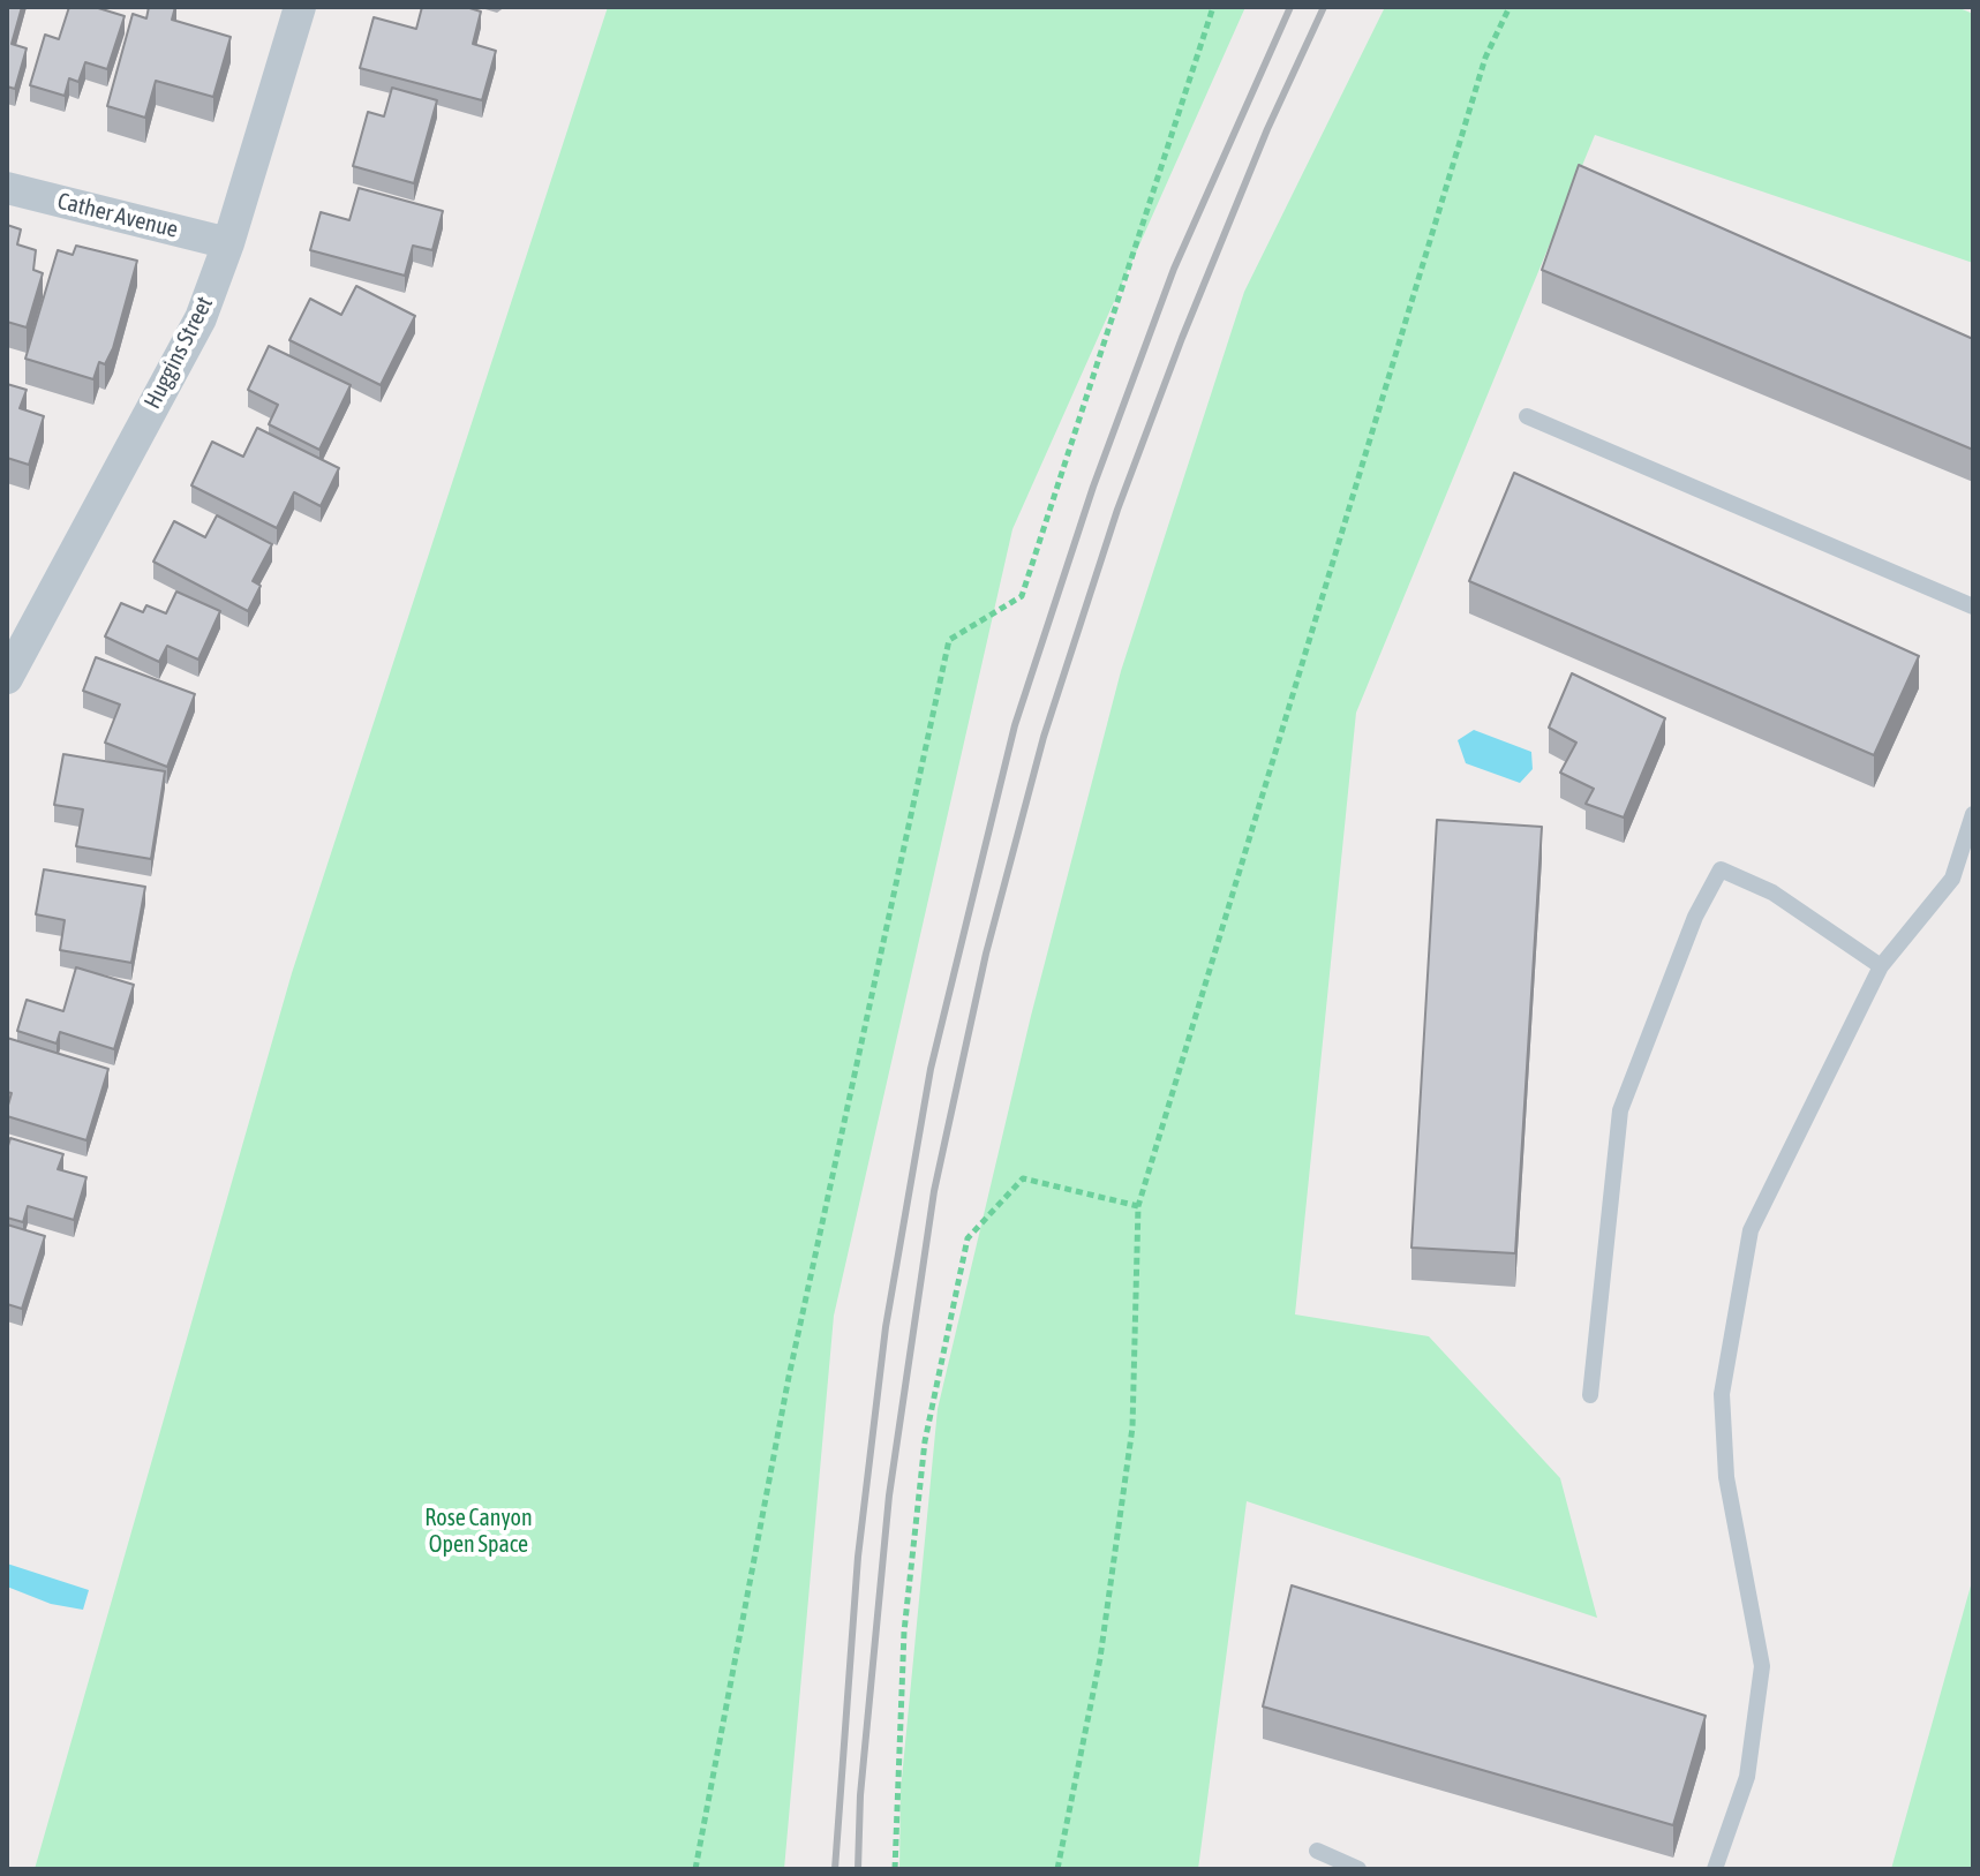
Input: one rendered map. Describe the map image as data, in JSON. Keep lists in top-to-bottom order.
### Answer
{
  "streets": {
    "street": ["Cather Avenue", "Huggins Street"]
  },
  "crossings": [
    ["Cather Avenue", "Huggins Street"]
  ],
  "parks": ["Rose Canyon Open Space"]
}
